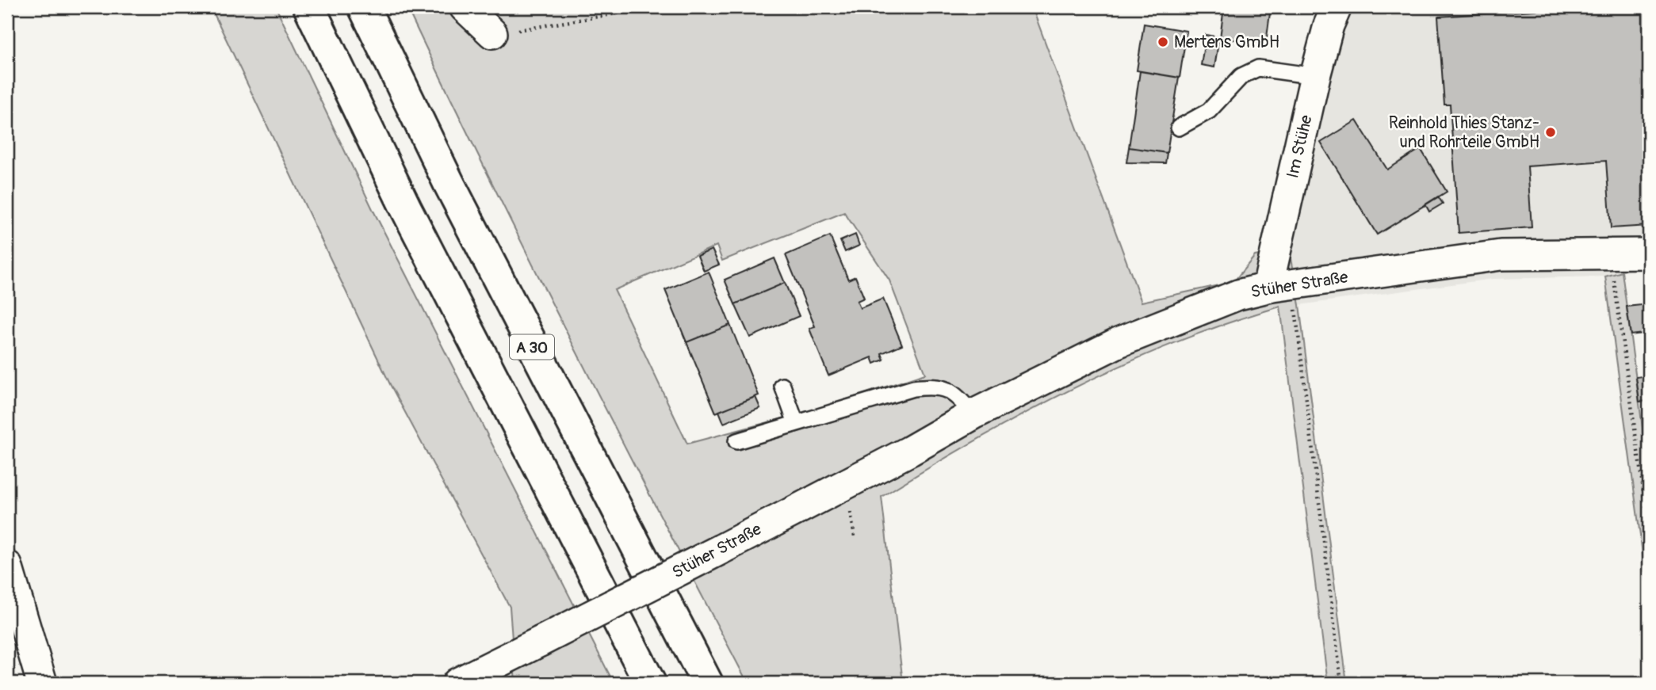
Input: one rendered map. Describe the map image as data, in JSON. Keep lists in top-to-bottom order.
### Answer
{
  "streets": {
    "highway": ["A 30"],
    "street": ["Im Stühe", "Stüher Straße"]
  },
  "crossings": [
    ["Im Stühe", "Stüher Straße"]
  ],
  "places": ["Mertens GmbH", "Reinhold Thies Stanz- und Rohrteile GmbH"]
}
